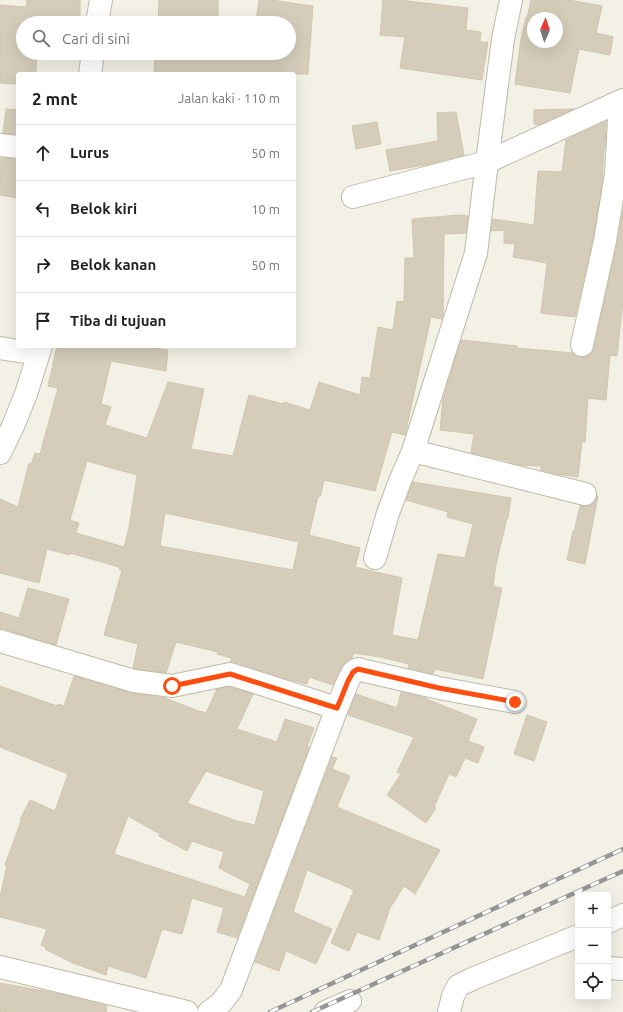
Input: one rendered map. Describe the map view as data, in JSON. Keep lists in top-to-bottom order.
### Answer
{
  "north": "top",
  "page": {
    "search": "Cari di sini",
    "heading": ["2 mnt", "Jalan kaki · 110 m"],
    "list": [
      ["Lurus", "50 m"],
      ["Belok kiri", "10 m"],
      ["Belok kanan", "50 m"],
      "Tiba di tujuan"
    ],
    "map_buttons": ["+", "−"]
  }
}
